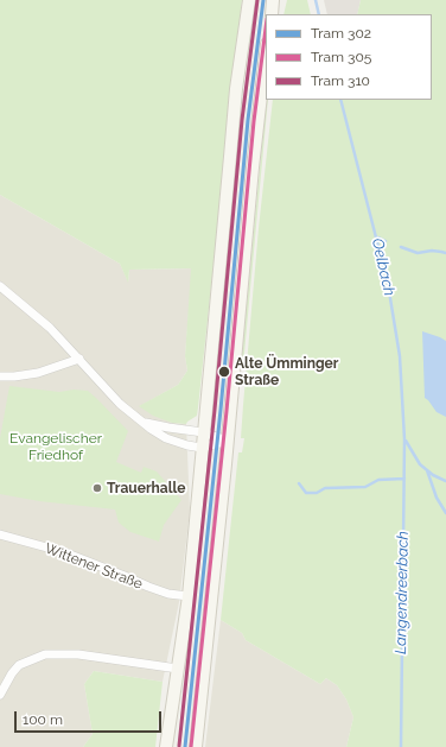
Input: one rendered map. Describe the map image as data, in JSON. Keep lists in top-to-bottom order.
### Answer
{
  "streets": {
    "street": ["Wittener Straße"]
  },
  "water": ["Oelbach", "Langendreerbach"],
  "parks": ["Evangelischer Friedhof"],
  "places": ["Alte Ümminger Straße", "Trauerhalle"],
  "lines": ["tram line 302", "tram line 310", "tram line 305"],
  "legend": ["Tram 302", "Tram 305", "Tram 310"],
  "scale_bar": "100 m"
}
